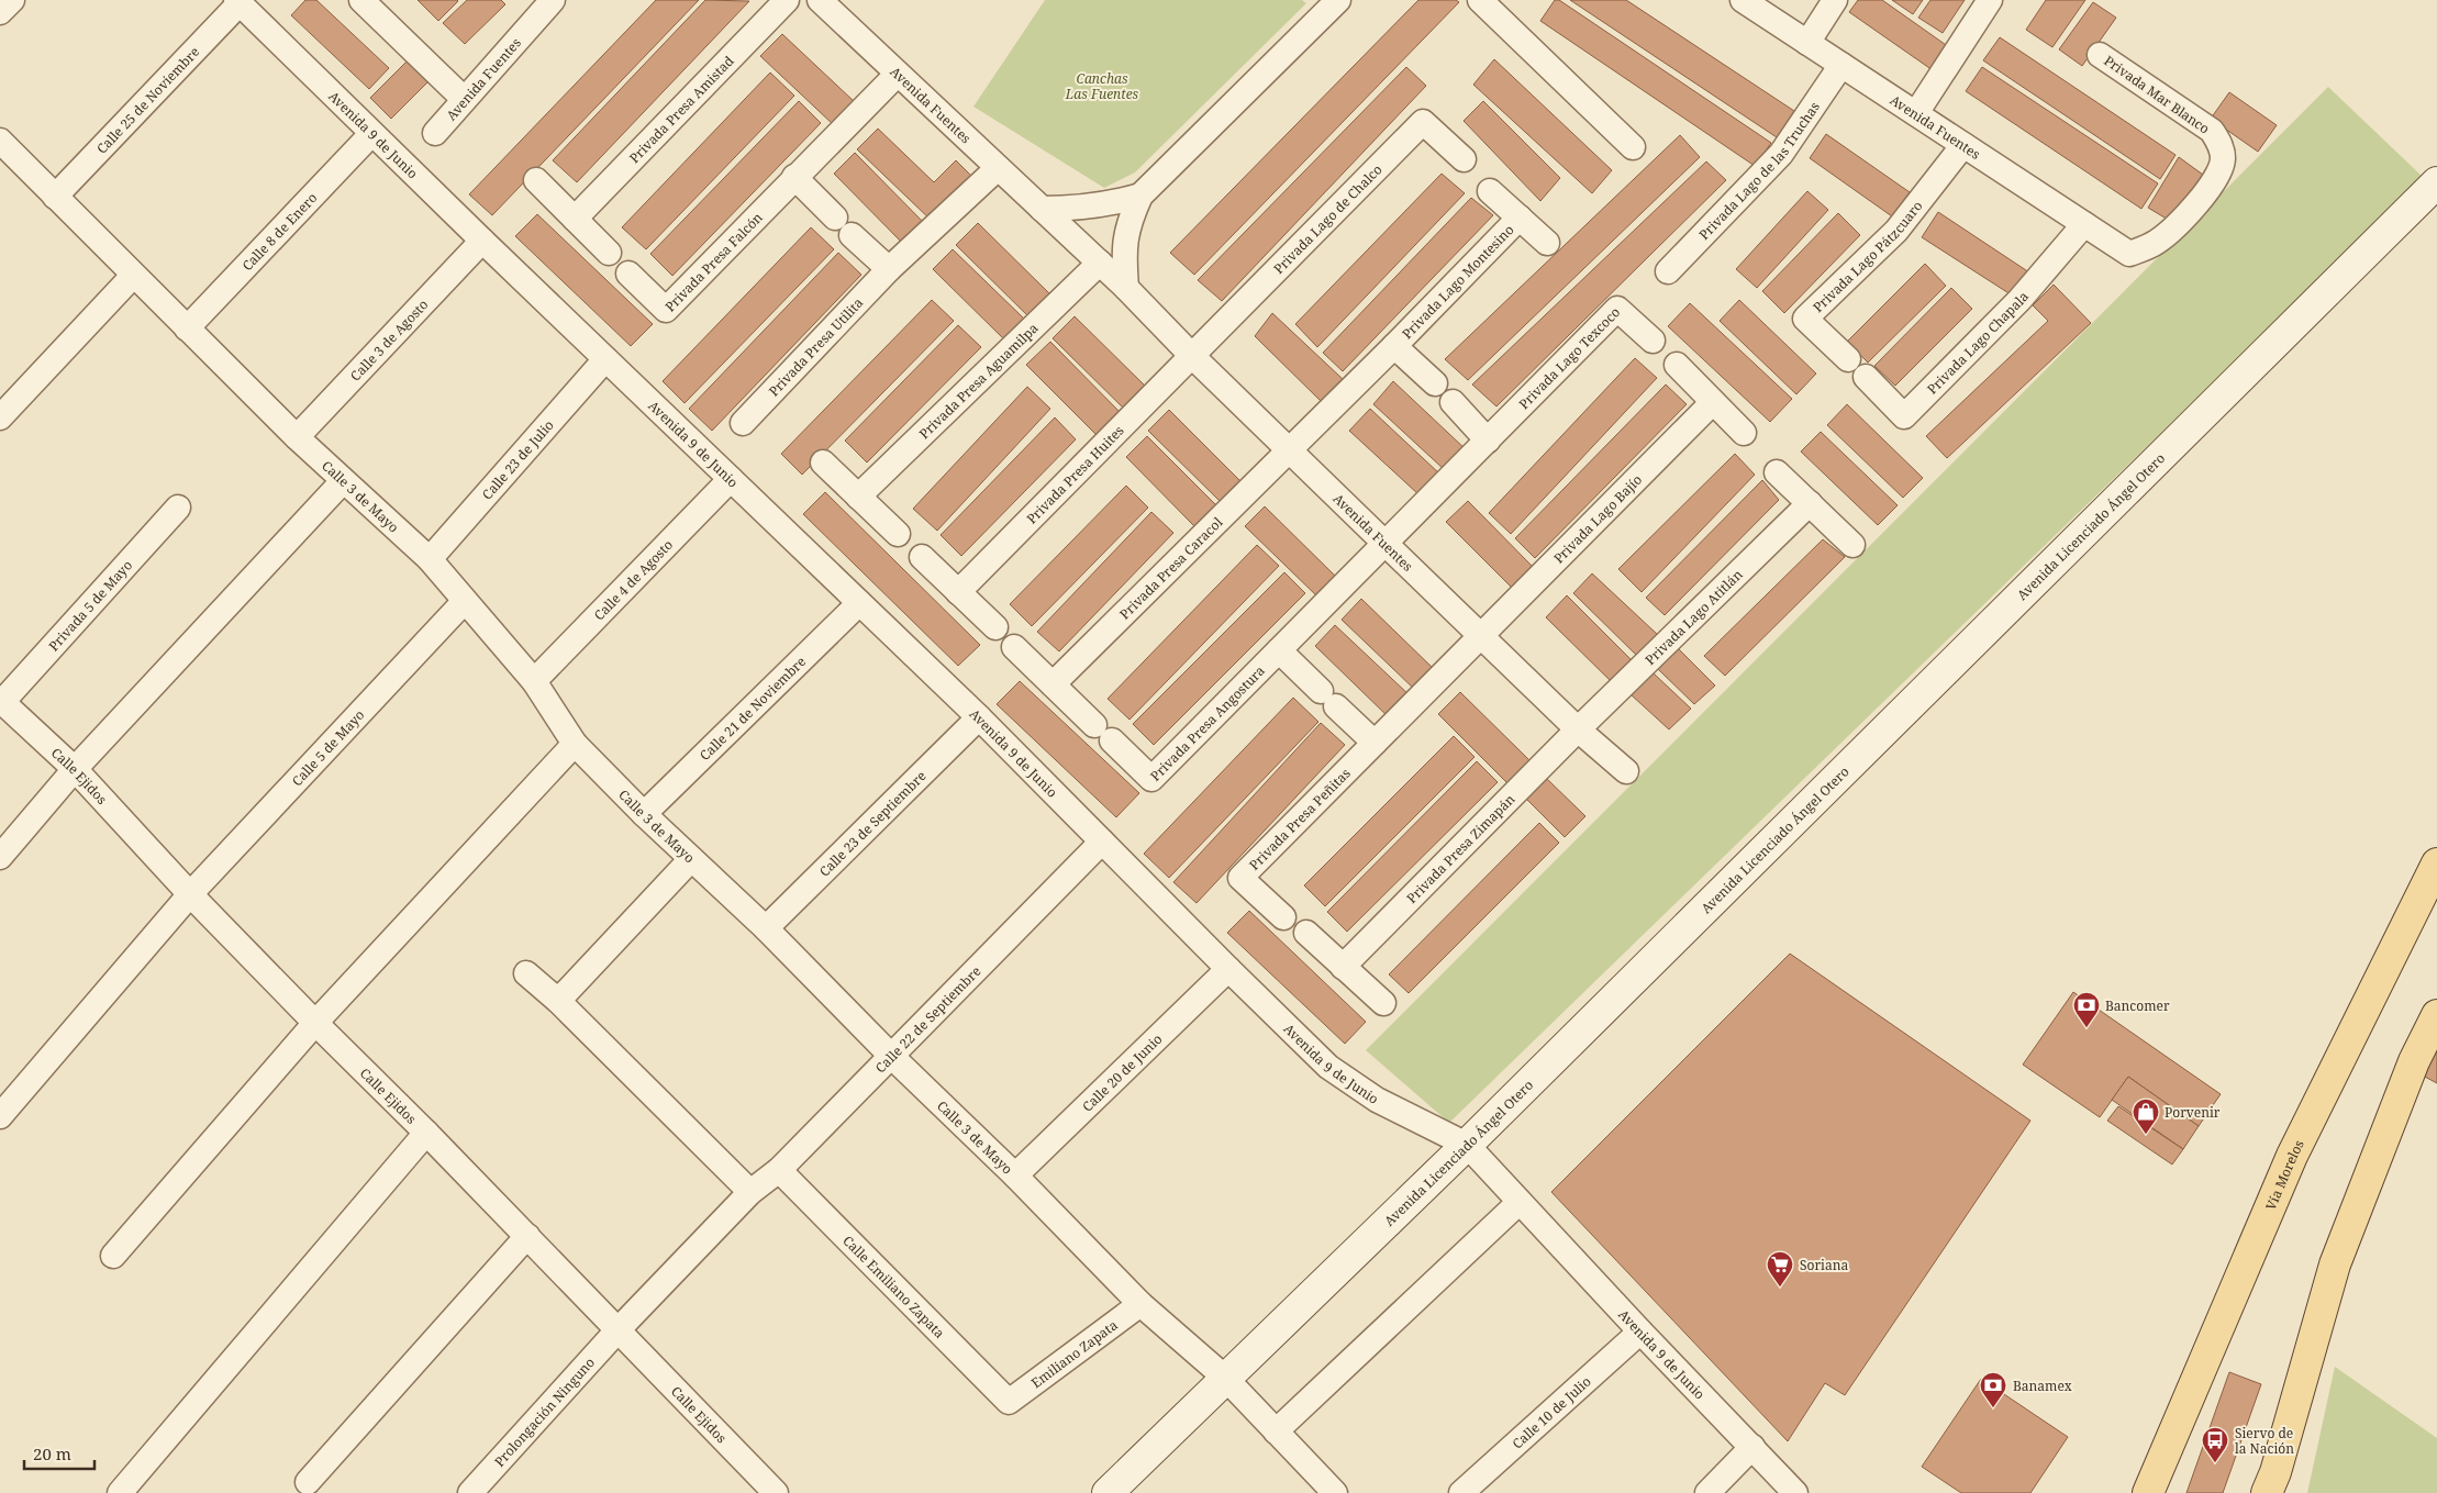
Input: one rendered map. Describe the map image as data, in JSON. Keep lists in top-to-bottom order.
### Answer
{
  "streets": {
    "main road": ["Avenida Licenciado Ángel Otero", "Vía Morelos"],
    "street": [
      "Avenida Fuentes",
      "Privada Mar Blanco",
      "Calle 25 de Noviembre",
      "Privada Presa Amistad",
      "Avenida 9 de Junio",
      "Privada Lago de las Truchas",
      "Privada Lago de Chalco",
      "Calle 8 de Enero",
      "Privada Lago Pátzcuaro",
      "Privada Presa Falcón",
      "Privada Lago Montesino",
      "Calle 3 de Agosto",
      "Privada Lago Chapala",
      "Privada Presa Utilita",
      "Privada Lago Texcoco",
      "Privada Presa Aguamilpa",
      "Calle 23 de Julio",
      "Privada Presa Huites",
      "Calle 3 de Mayo",
      "Privada Lago Bajío",
      "Privada Presa Caracol",
      "Calle 4 de Agosto",
      "Privada 5 de Mayo",
      "Privada Lago Atitlán",
      "Calle 21 de Noviembre",
      "Privada Presa Angostura",
      "Calle 5 de Mayo",
      "Calle Ejidos",
      "Privada Presa Peñitas",
      "Calle 23 de Septiembre",
      "Privada Presa Zimapán",
      "Calle 22 de Septiembre",
      "Calle 20 de Junio",
      "Calle Emiliano Zapata",
      "Emiliano Zapata",
      "Prolongación Ninguno",
      "Calle 10 de Julio"
    ]
  },
  "crossings": [
    ["Avenida Fuentes", "Privada Mar Blanco"],
    ["Avenida Fuentes", "Privada Lago de las Truchas"],
    ["Avenida Fuentes", "Privada Lago de Chalco"],
    ["Avenida Fuentes", "Privada Lago Pátzcuaro"],
    ["Avenida Fuentes", "Privada Presa Falcón"],
    ["Avenida Fuentes", "Privada Lago Montesino"],
    ["Avenida Fuentes", "Privada Lago Chapala"],
    ["Avenida Fuentes", "Privada Presa Utilita"],
    ["Avenida Fuentes", "Privada Lago Texcoco"],
    ["Avenida Fuentes", "Privada Presa Aguamilpa"],
    ["Avenida Fuentes", "Privada Presa Huites"],
    ["Avenida Fuentes", "Privada Lago Bajío"],
    ["Avenida Fuentes", "Privada Presa Caracol"],
    ["Avenida Fuentes", "Privada Lago Atitlán"],
    ["Avenida Fuentes", "Privada Presa Angostura"],
    ["Avenida Fuentes", "Privada Presa Peñitas"],
    ["Avenida Fuentes", "Privada Presa Zimapán"],
    ["Calle 25 de Noviembre", "Avenida 9 de Junio"],
    ["Calle 25 de Noviembre", "Calle 3 de Mayo"],
    ["Avenida 9 de Junio", "Calle 8 de Enero"],
    ["Avenida 9 de Junio", "Calle 3 de Agosto"],
    ["Avenida 9 de Junio", "Calle 23 de Julio"],
    ["Avenida 9 de Junio", "Avenida Licenciado Ángel Otero"],
    ["Avenida 9 de Junio", "Calle 4 de Agosto"],
    ["Avenida 9 de Junio", "Calle 21 de Noviembre"],
    ["Avenida 9 de Junio", "Calle 23 de Septiembre"],
    ["Avenida 9 de Junio", "Calle 22 de Septiembre"],
    ["Avenida 9 de Junio", "Calle 20 de Junio"],
    ["Avenida 9 de Junio", "Calle 10 de Julio"],
    ["Privada Lago de Chalco", "Privada Presa Huites"],
    ["Calle 8 de Enero", "Calle 3 de Mayo"],
    ["Privada Lago Pátzcuaro", "Privada Lago Chapala"],
    ["Privada Lago Montesino", "Privada Presa Caracol"],
    ["Calle 3 de Agosto", "Calle 3 de Mayo"],
    ["Privada Lago Texcoco", "Privada Presa Angostura"],
    ["Calle 23 de Julio", "Calle 3 de Mayo"],
    ["Calle 3 de Mayo", "Avenida Licenciado Ángel Otero"],
    ["Calle 3 de Mayo", "Calle 4 de Agosto"],
    ["Calle 3 de Mayo", "Calle 21 de Noviembre"],
    ["Calle 3 de Mayo", "Calle 5 de Mayo"],
    ["Calle 3 de Mayo", "Calle 23 de Septiembre"],
    ["Calle 3 de Mayo", "Calle 22 de Septiembre"],
    ["Calle 3 de Mayo", "Calle 20 de Junio"],
    ["Calle 3 de Mayo", "Emiliano Zapata"],
    ["Privada Lago Bajío", "Privada Presa Peñitas"],
    ["Privada Presa Caracol", "Privada Presa Angostura"],
    ["Privada 5 de Mayo", "Calle Ejidos"],
    ["Privada Lago Atitlán", "Privada Presa Zimapán"],
    ["Calle 5 de Mayo", "Calle Ejidos"],
    ["Calle Ejidos", "Calle 22 de Septiembre"],
    ["Calle Ejidos", "Prolongación Ninguno"],
    ["Calle 22 de Septiembre", "Calle Emiliano Zapata"],
    ["Calle 22 de Septiembre", "Prolongación Ninguno"],
    ["Calle Emiliano Zapata", "Emiliano Zapata"]
  ],
  "parks": ["Canchas Las Fuentes"],
  "places": {
    "bank": ["Bancomer", "Banamex"],
    "shop": ["Porvenir"],
    "supermarket": ["Soriana"],
    "bus stop": ["Siervo de la Nación"]
  },
  "scale_bar": "20 m"
}
